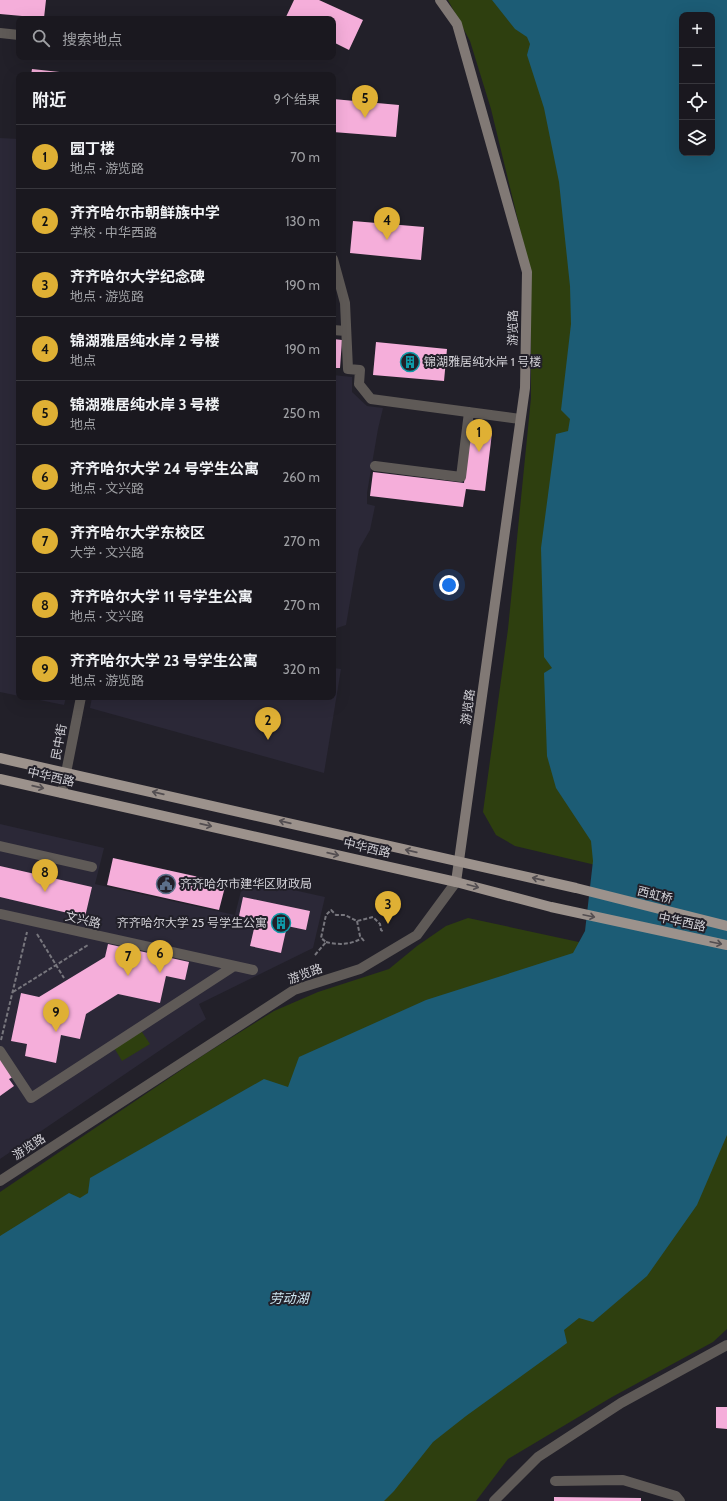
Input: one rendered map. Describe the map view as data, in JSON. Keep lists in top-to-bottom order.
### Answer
{
  "streets": {
    "main road": ["游览路", "中华西路", "西虹桥"],
    "street": ["民中街", "文兴路"]
  },
  "crossings": [
    ["游览路", "中华西路"],
    ["民中街", "中华西路"],
    ["中华西路", "西虹桥"]
  ],
  "water": ["劳动湖"],
  "places": {
    "building": ["锦湖雅居纯水岸 1 号楼", "齐齐哈尔大学 25 号学生公寓"],
    "public building": ["齐齐哈尔市建华区财政局"]
  },
  "page": {
    "map_buttons": ["+", "−"],
    "search": "搜索地点",
    "heading": ["附近", "9个结果"],
    "pins": [
      "5",
      "4",
      "1",
      "2",
      "8",
      "3",
      "6",
      "7",
      "9"
    ],
    "list": [
      {
        "mark": "1",
        "name": "园丁楼",
        "note": "地点 · 游览路",
        "value": "70 m"
      },
      {
        "mark": "2",
        "name": "齐齐哈尔市朝鲜族中学",
        "note": "学校 · 中华西路",
        "value": "130 m"
      },
      {
        "mark": "3",
        "name": "齐齐哈尔大学纪念碑",
        "note": "地点 · 游览路",
        "value": "190 m"
      },
      {
        "mark": "4",
        "name": "锦湖雅居纯水岸 2 号楼",
        "note": "地点",
        "value": "190 m"
      },
      {
        "mark": "5",
        "name": "锦湖雅居纯水岸 3 号楼",
        "note": "地点",
        "value": "250 m"
      },
      {
        "mark": "6",
        "name": "齐齐哈尔大学 24 号学生公寓",
        "note": "地点 · 文兴路",
        "value": "260 m"
      },
      {
        "mark": "7",
        "name": "齐齐哈尔大学东校区",
        "note": "大学 · 文兴路",
        "value": "270 m"
      },
      {
        "mark": "8",
        "name": "齐齐哈尔大学 11 号学生公寓",
        "note": "地点 · 文兴路",
        "value": "270 m"
      },
      {
        "mark": "9",
        "name": "齐齐哈尔大学 23 号学生公寓",
        "note": "地点 · 游览路",
        "value": "320 m"
      }
    ]
  }
}
